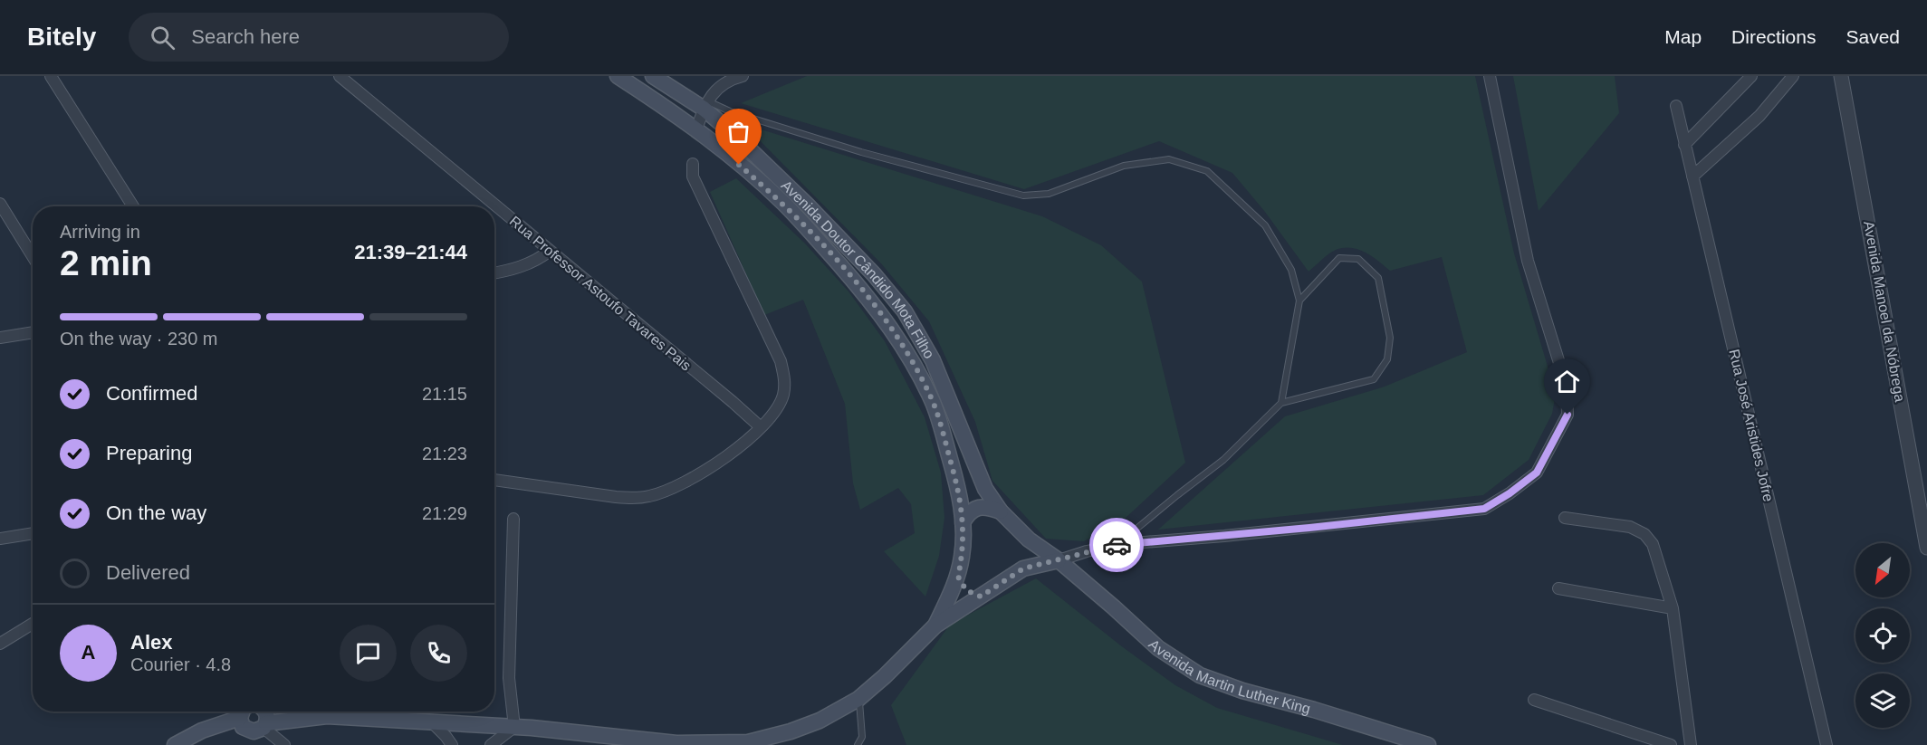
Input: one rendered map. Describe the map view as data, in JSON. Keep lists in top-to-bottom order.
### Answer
{
  "streets": {
    "main road": ["Avenida Doutor Cândido Mota Filho", "Avenida Martin Luther King"],
    "street": ["Rua Professor Astoufo Tavares Pais", "Avenida Manoel da Nóbrega", "Rua José Aristides Jofre"]
  },
  "crossings": [
    ["Avenida Doutor Cândido Mota Filho", "Avenida Martin Luther King"]
  ],
  "north": "bottom left",
  "page": {
    "header": "Bitely",
    "search": "Search here",
    "nav": ["Map", "Directions", "Saved"],
    "heading": ["2 min", "Arriving in", "21:39–21:44"],
    "panel": ["Alex", "Courier · 4.8"],
    "bar": "On the way · 230 m",
    "list": [
      ["Confirmed", "21:15"],
      ["Preparing", "21:23"],
      ["On the way", "21:29"],
      "Delivered"
    ],
    "round": "A"
  }
}
